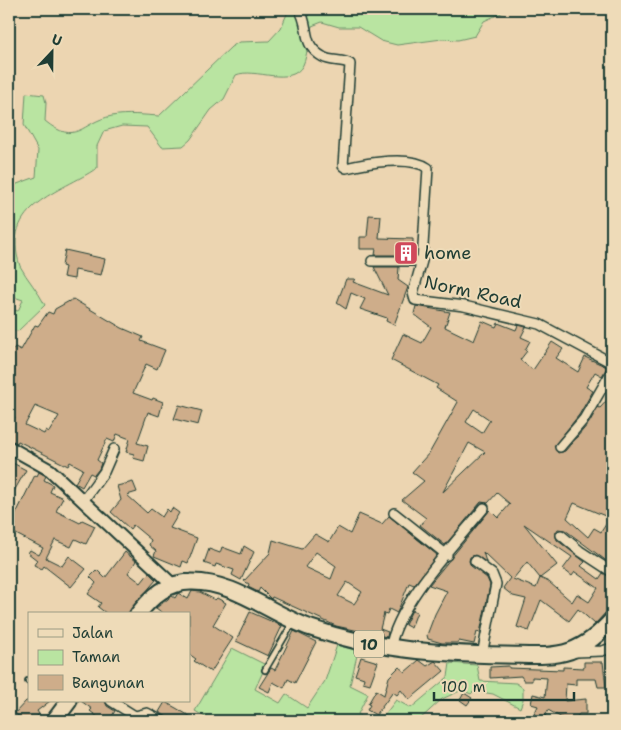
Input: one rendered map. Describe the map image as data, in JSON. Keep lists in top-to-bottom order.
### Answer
{
  "streets": {
    "highway": ["10"],
    "street": ["Norm Road"]
  },
  "places": {
    "building": ["home"]
  },
  "legend": ["Jalan", "Taman", "Bangunan"],
  "scale_bar": "100 m",
  "north": "top"
}
